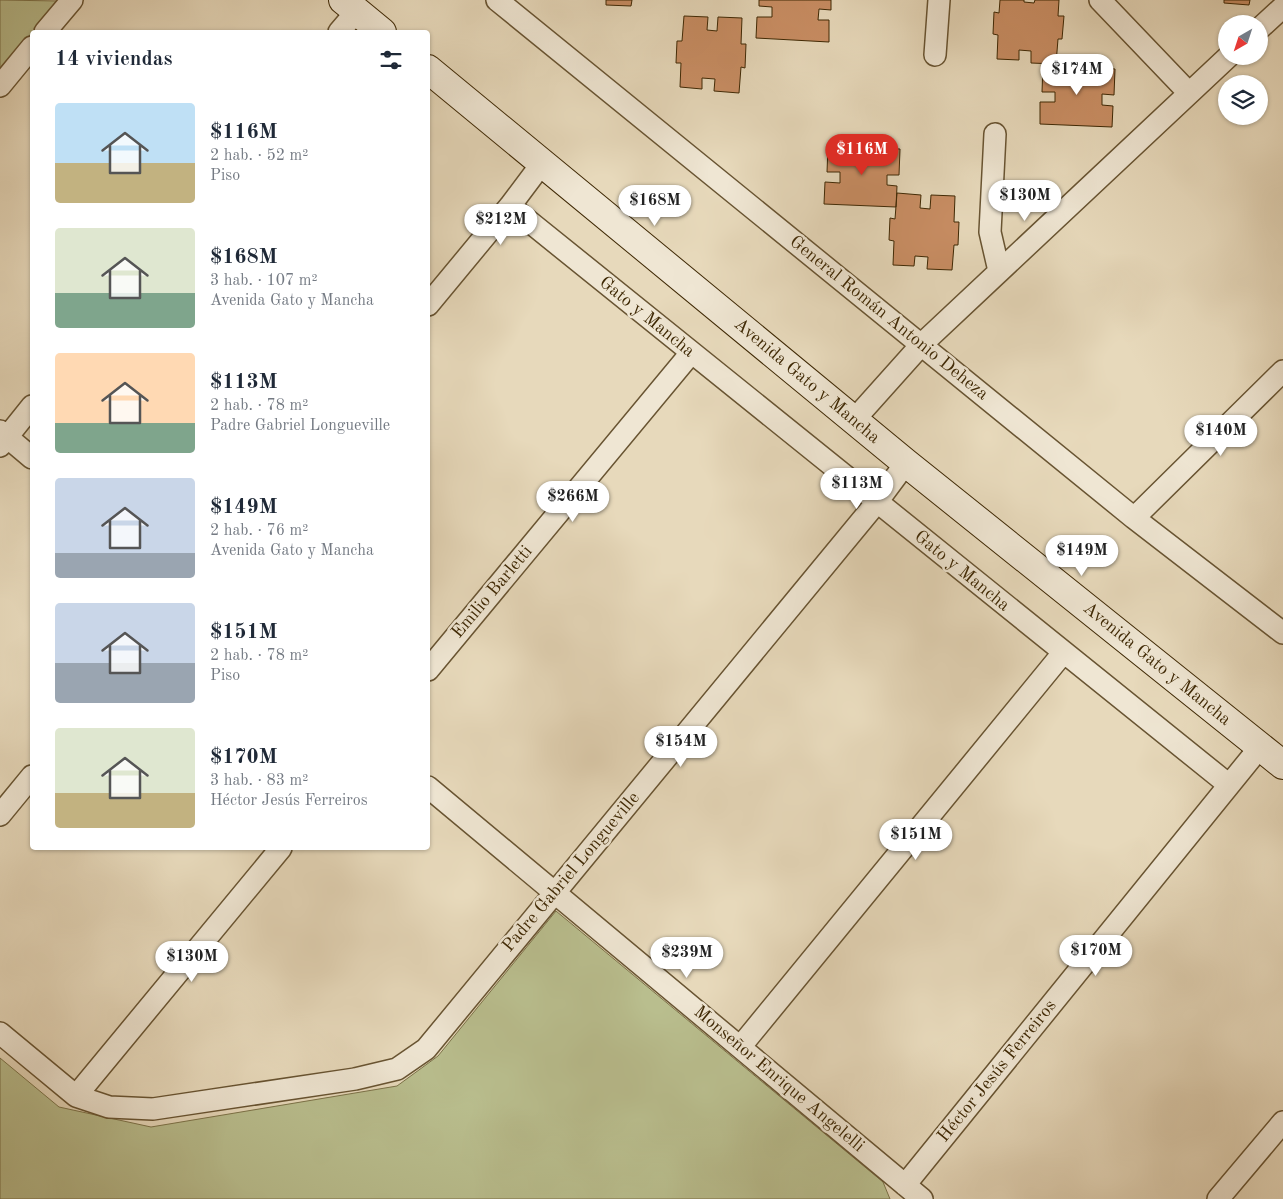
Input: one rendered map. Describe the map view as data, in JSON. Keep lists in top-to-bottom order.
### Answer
{
  "streets": {
    "street": [
      "Gato y Mancha",
      "General Román Antonio Deheza",
      "Avenida Gato y Mancha",
      "Emilio Barletti",
      "Padre Gabriel Longueville",
      "Héctor Jesús Ferreiros",
      "Monseñor Enrique Angelelli"
    ]
  },
  "crossings": [
    ["Gato y Mancha", "Emilio Barletti"],
    ["Gato y Mancha", "Padre Gabriel Longueville"],
    ["Gato y Mancha", "Héctor Jesús Ferreiros"],
    ["Avenida Gato y Mancha", "Padre Gabriel Longueville"],
    ["Avenida Gato y Mancha", "Héctor Jesús Ferreiros"],
    ["Padre Gabriel Longueville", "Monseñor Enrique Angelelli"],
    ["Héctor Jesús Ferreiros", "Monseñor Enrique Angelelli"]
  ],
  "north": "bottom left",
  "page": {
    "heading": "14 viviendas",
    "price": [
      "$174M",
      "$116M",
      "$130M",
      "$168M",
      "$212M",
      "$140M",
      "$113M",
      "$266M",
      "$149M",
      "$154M",
      "$151M",
      "$170M",
      "$239M",
      "$130M"
    ],
    "list": [
      {
        "name": "$116M",
        "note": "2 hab. · 52 m² · Piso"
      },
      {
        "name": "$168M",
        "note": "3 hab. · 107 m² · Avenida Gato y Mancha"
      },
      {
        "name": "$113M",
        "note": "2 hab. · 78 m² · Padre Gabriel Longueville"
      },
      {
        "name": "$149M",
        "note": "2 hab. · 76 m² · Avenida Gato y Mancha"
      },
      {
        "name": "$151M",
        "note": "2 hab. · 78 m² · Piso"
      },
      {
        "name": "$170M",
        "note": "3 hab. · 83 m² · Héctor Jesús Ferreiros"
      }
    ]
  }
}
